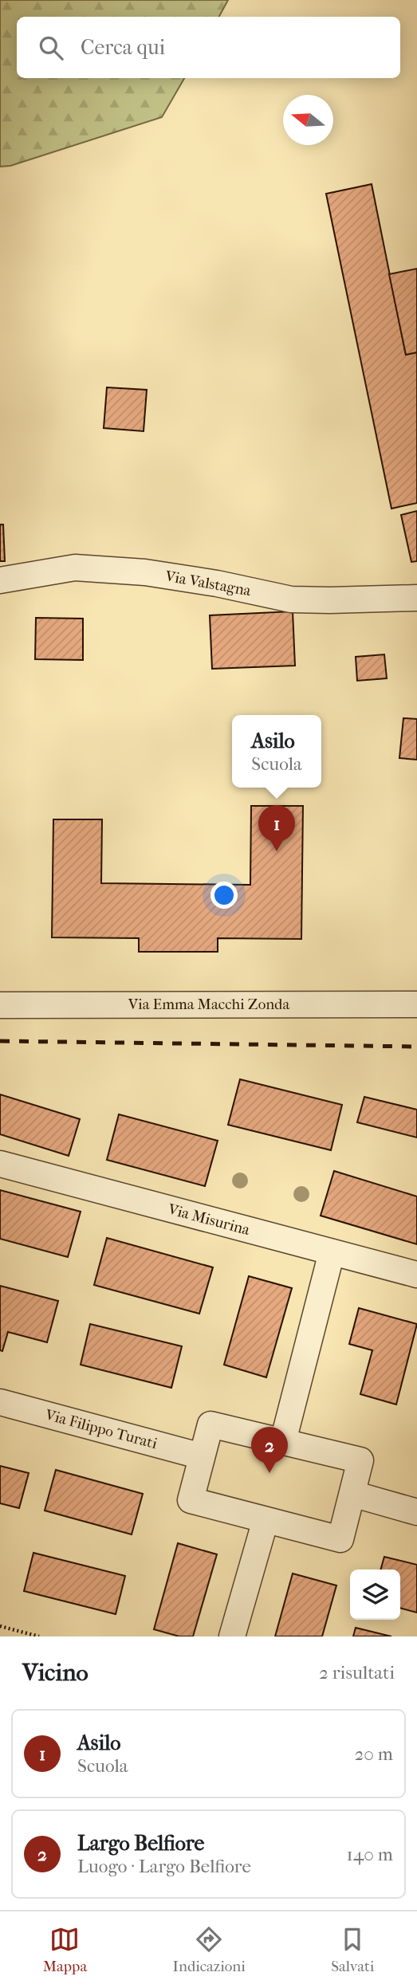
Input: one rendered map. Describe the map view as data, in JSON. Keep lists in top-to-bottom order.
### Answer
{
  "streets": {
    "street": [
      "Via Valstagna",
      "Via Emma Macchi Zonda",
      "Via Misurina",
      "Via Filippo Turati"
    ]
  },
  "north": "left",
  "page": {
    "search": "Cerca qui",
    "popup": ["Asilo", "Scuola"],
    "pins": ["1", "2"],
    "heading": ["Vicino", "2 risultati"],
    "list": [
      {
        "mark": "1",
        "name": "Asilo",
        "note": "Scuola",
        "value": "20 m"
      },
      {
        "mark": "2",
        "name": "Largo Belfiore",
        "note": "Luogo · Largo Belfiore",
        "value": "140 m"
      }
    ],
    "nav": ["Mappa", "Indicazioni", "Salvati"]
  }
}
